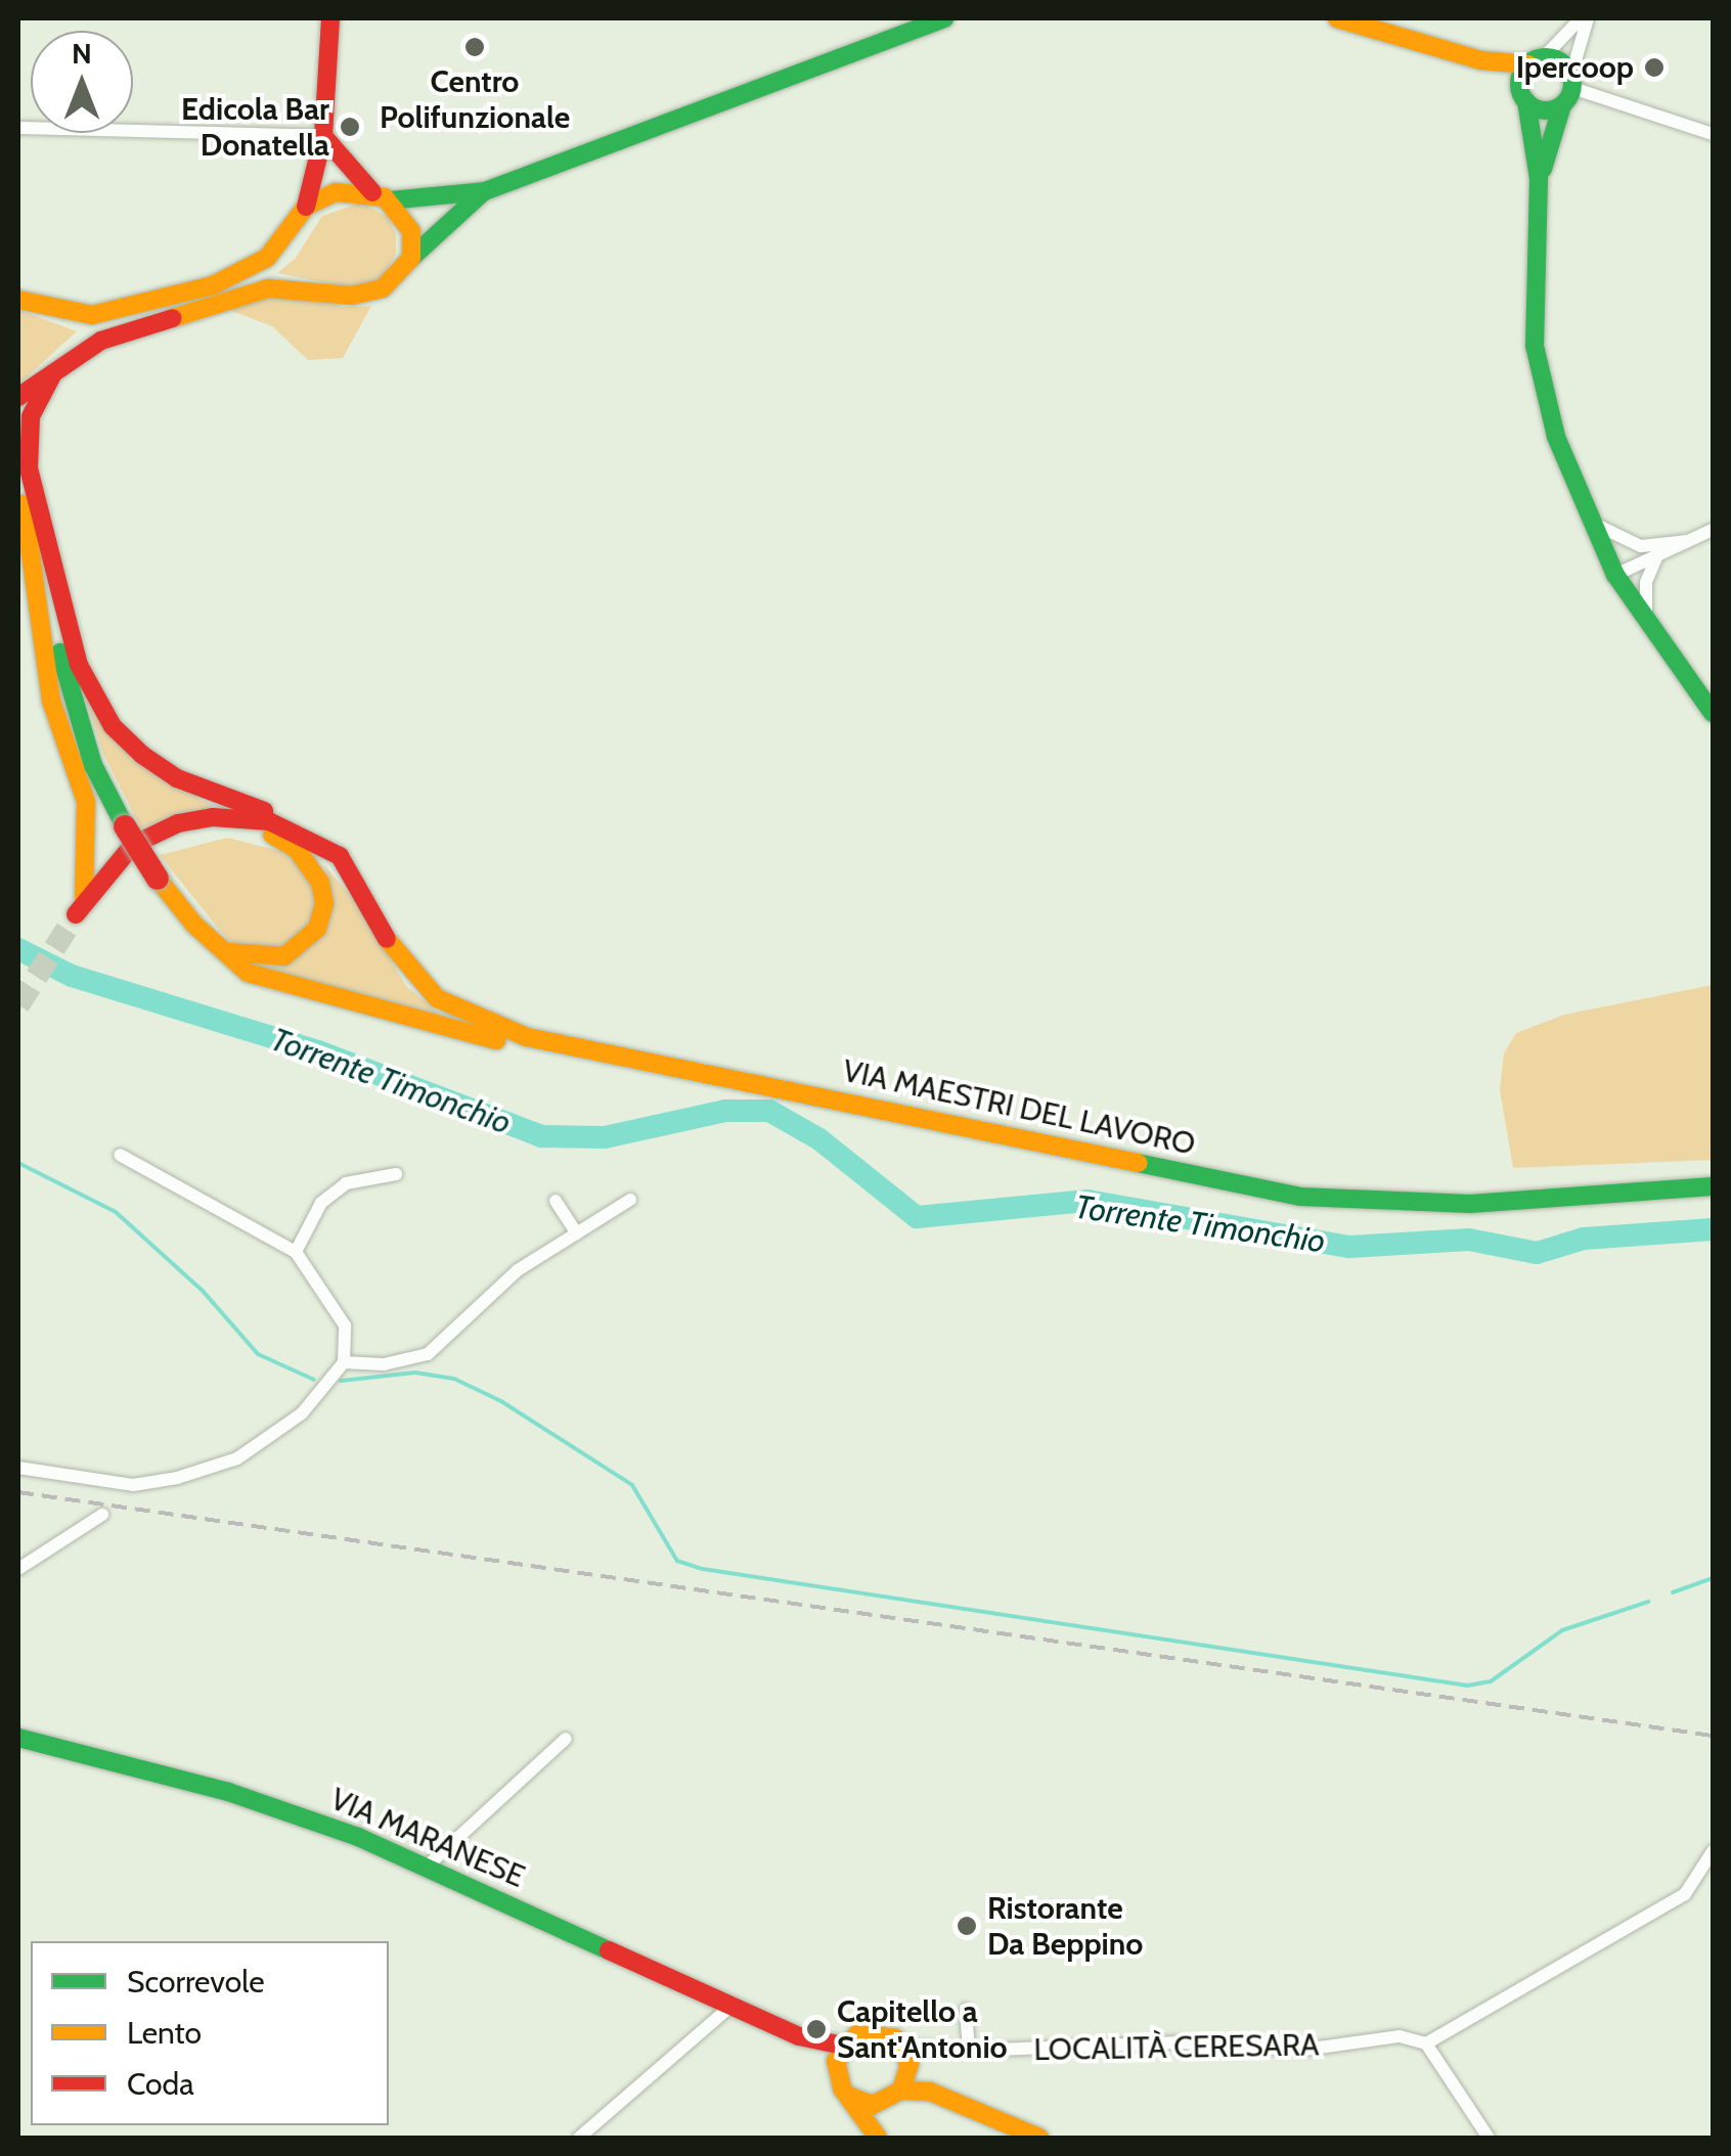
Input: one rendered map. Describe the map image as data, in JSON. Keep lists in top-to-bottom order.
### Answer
{
  "streets": {
    "main road": ["VIA MAESTRI DEL LAVORO", "VIA MARANESE"],
    "street": ["LOCALITÀ CERESARA"]
  },
  "water": ["Torrente Timonchio"],
  "places": [
    "Centro Polifunzionale",
    "Ipercoop",
    "Edicola Bar Donatella",
    "Ristorante Da Beppino",
    "Capitello a Sant'Antonio"
  ],
  "legend": ["Scorrevole", "Lento", "Coda"],
  "north": "top"
}
